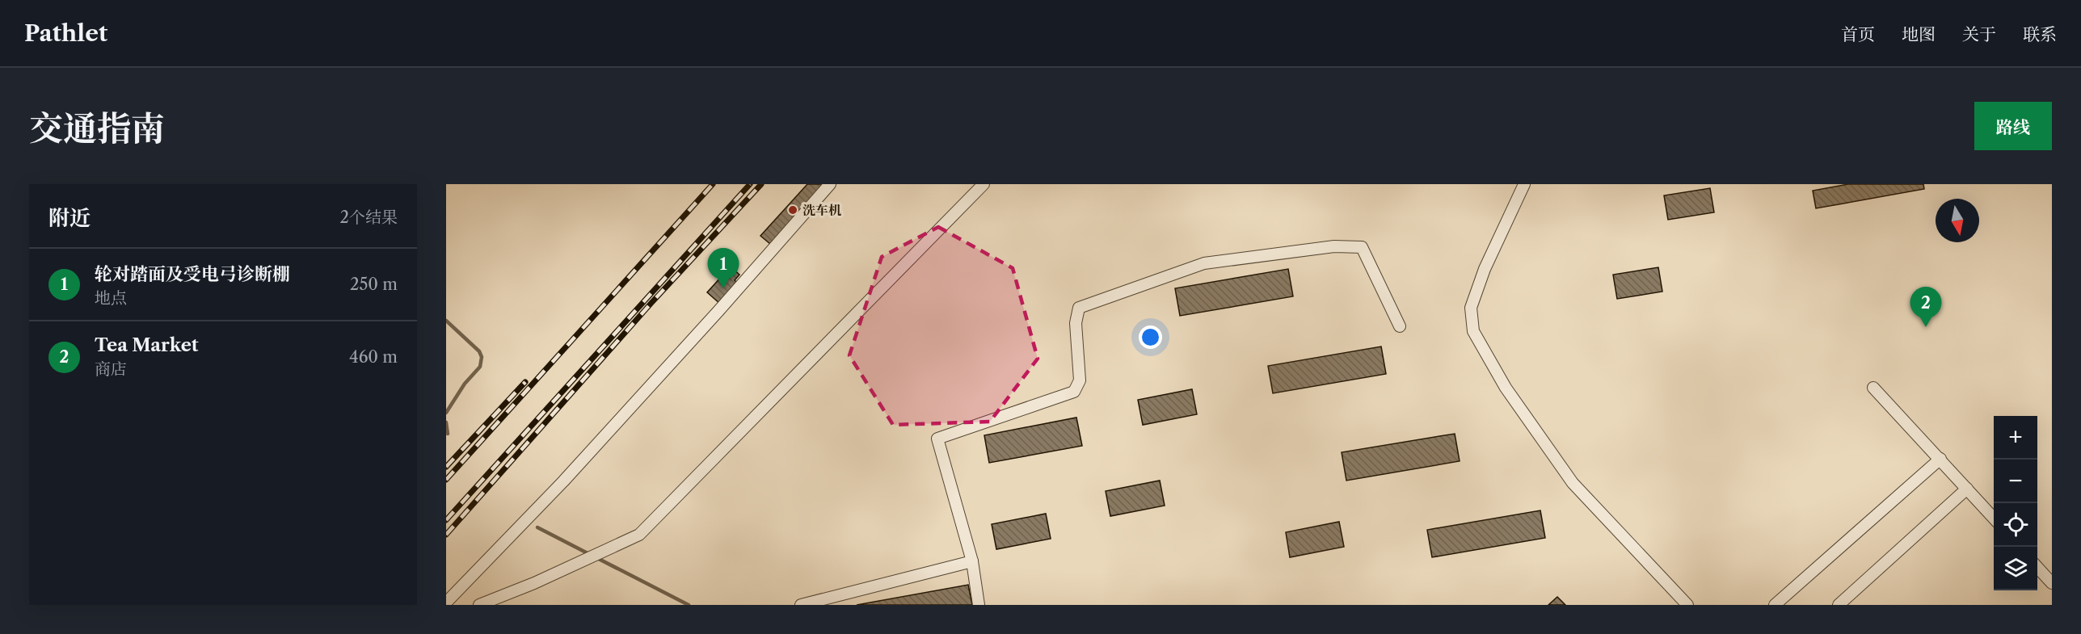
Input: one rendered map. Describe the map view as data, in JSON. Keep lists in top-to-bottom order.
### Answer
{
  "places": ["洗车机"],
  "north": "bottom",
  "page": {
    "header": "Pathlet",
    "nav": [
      "首页",
      "地图",
      "关于",
      "联系"
    ],
    "title": "交通指南",
    "buttons": "路线",
    "heading": ["附近", "2个结果"],
    "list": [
      {
        "mark": "1",
        "name": "轮对踏面及受电弓诊断棚",
        "note": "地点",
        "value": "250 m"
      },
      {
        "mark": "2",
        "name": "Tea Market",
        "note": "商店",
        "value": "460 m"
      }
    ],
    "pins": ["1", "2"],
    "map_buttons": ["+", "−"]
  }
}
